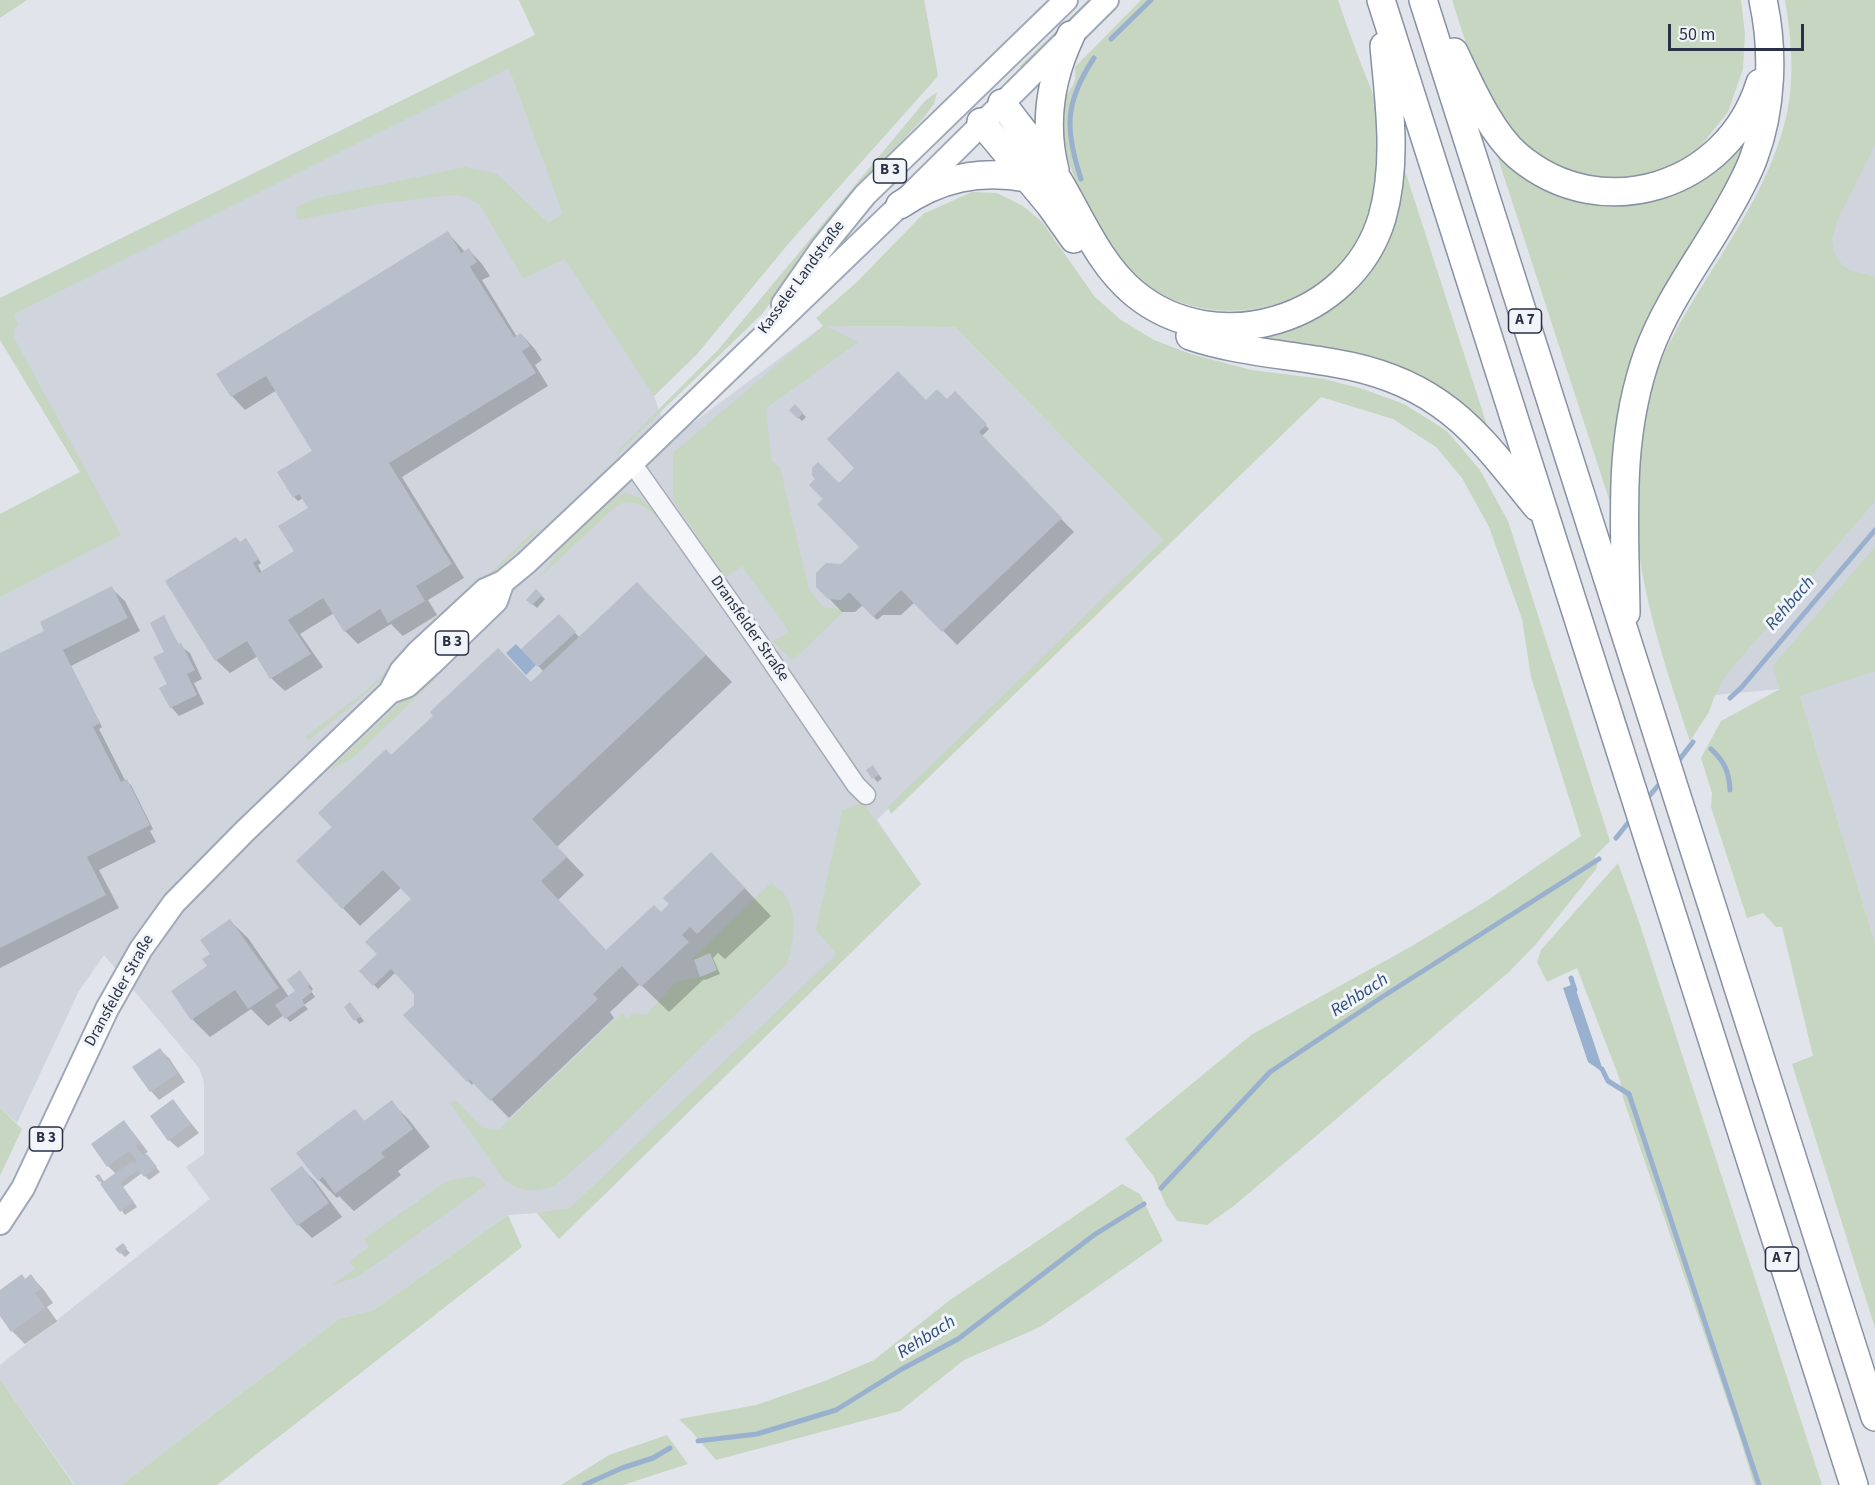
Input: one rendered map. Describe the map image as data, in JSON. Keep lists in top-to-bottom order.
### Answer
{
  "streets": {
    "highway": ["A 7"],
    "main road": ["B 3", "Kasseler Landstraße", "Dransfelder Straße"]
  },
  "crossings": [
    ["Kasseler Landstraße", "Dransfelder Straße"]
  ],
  "water": ["Rehbach"],
  "scale_bar": "50 m"
}
